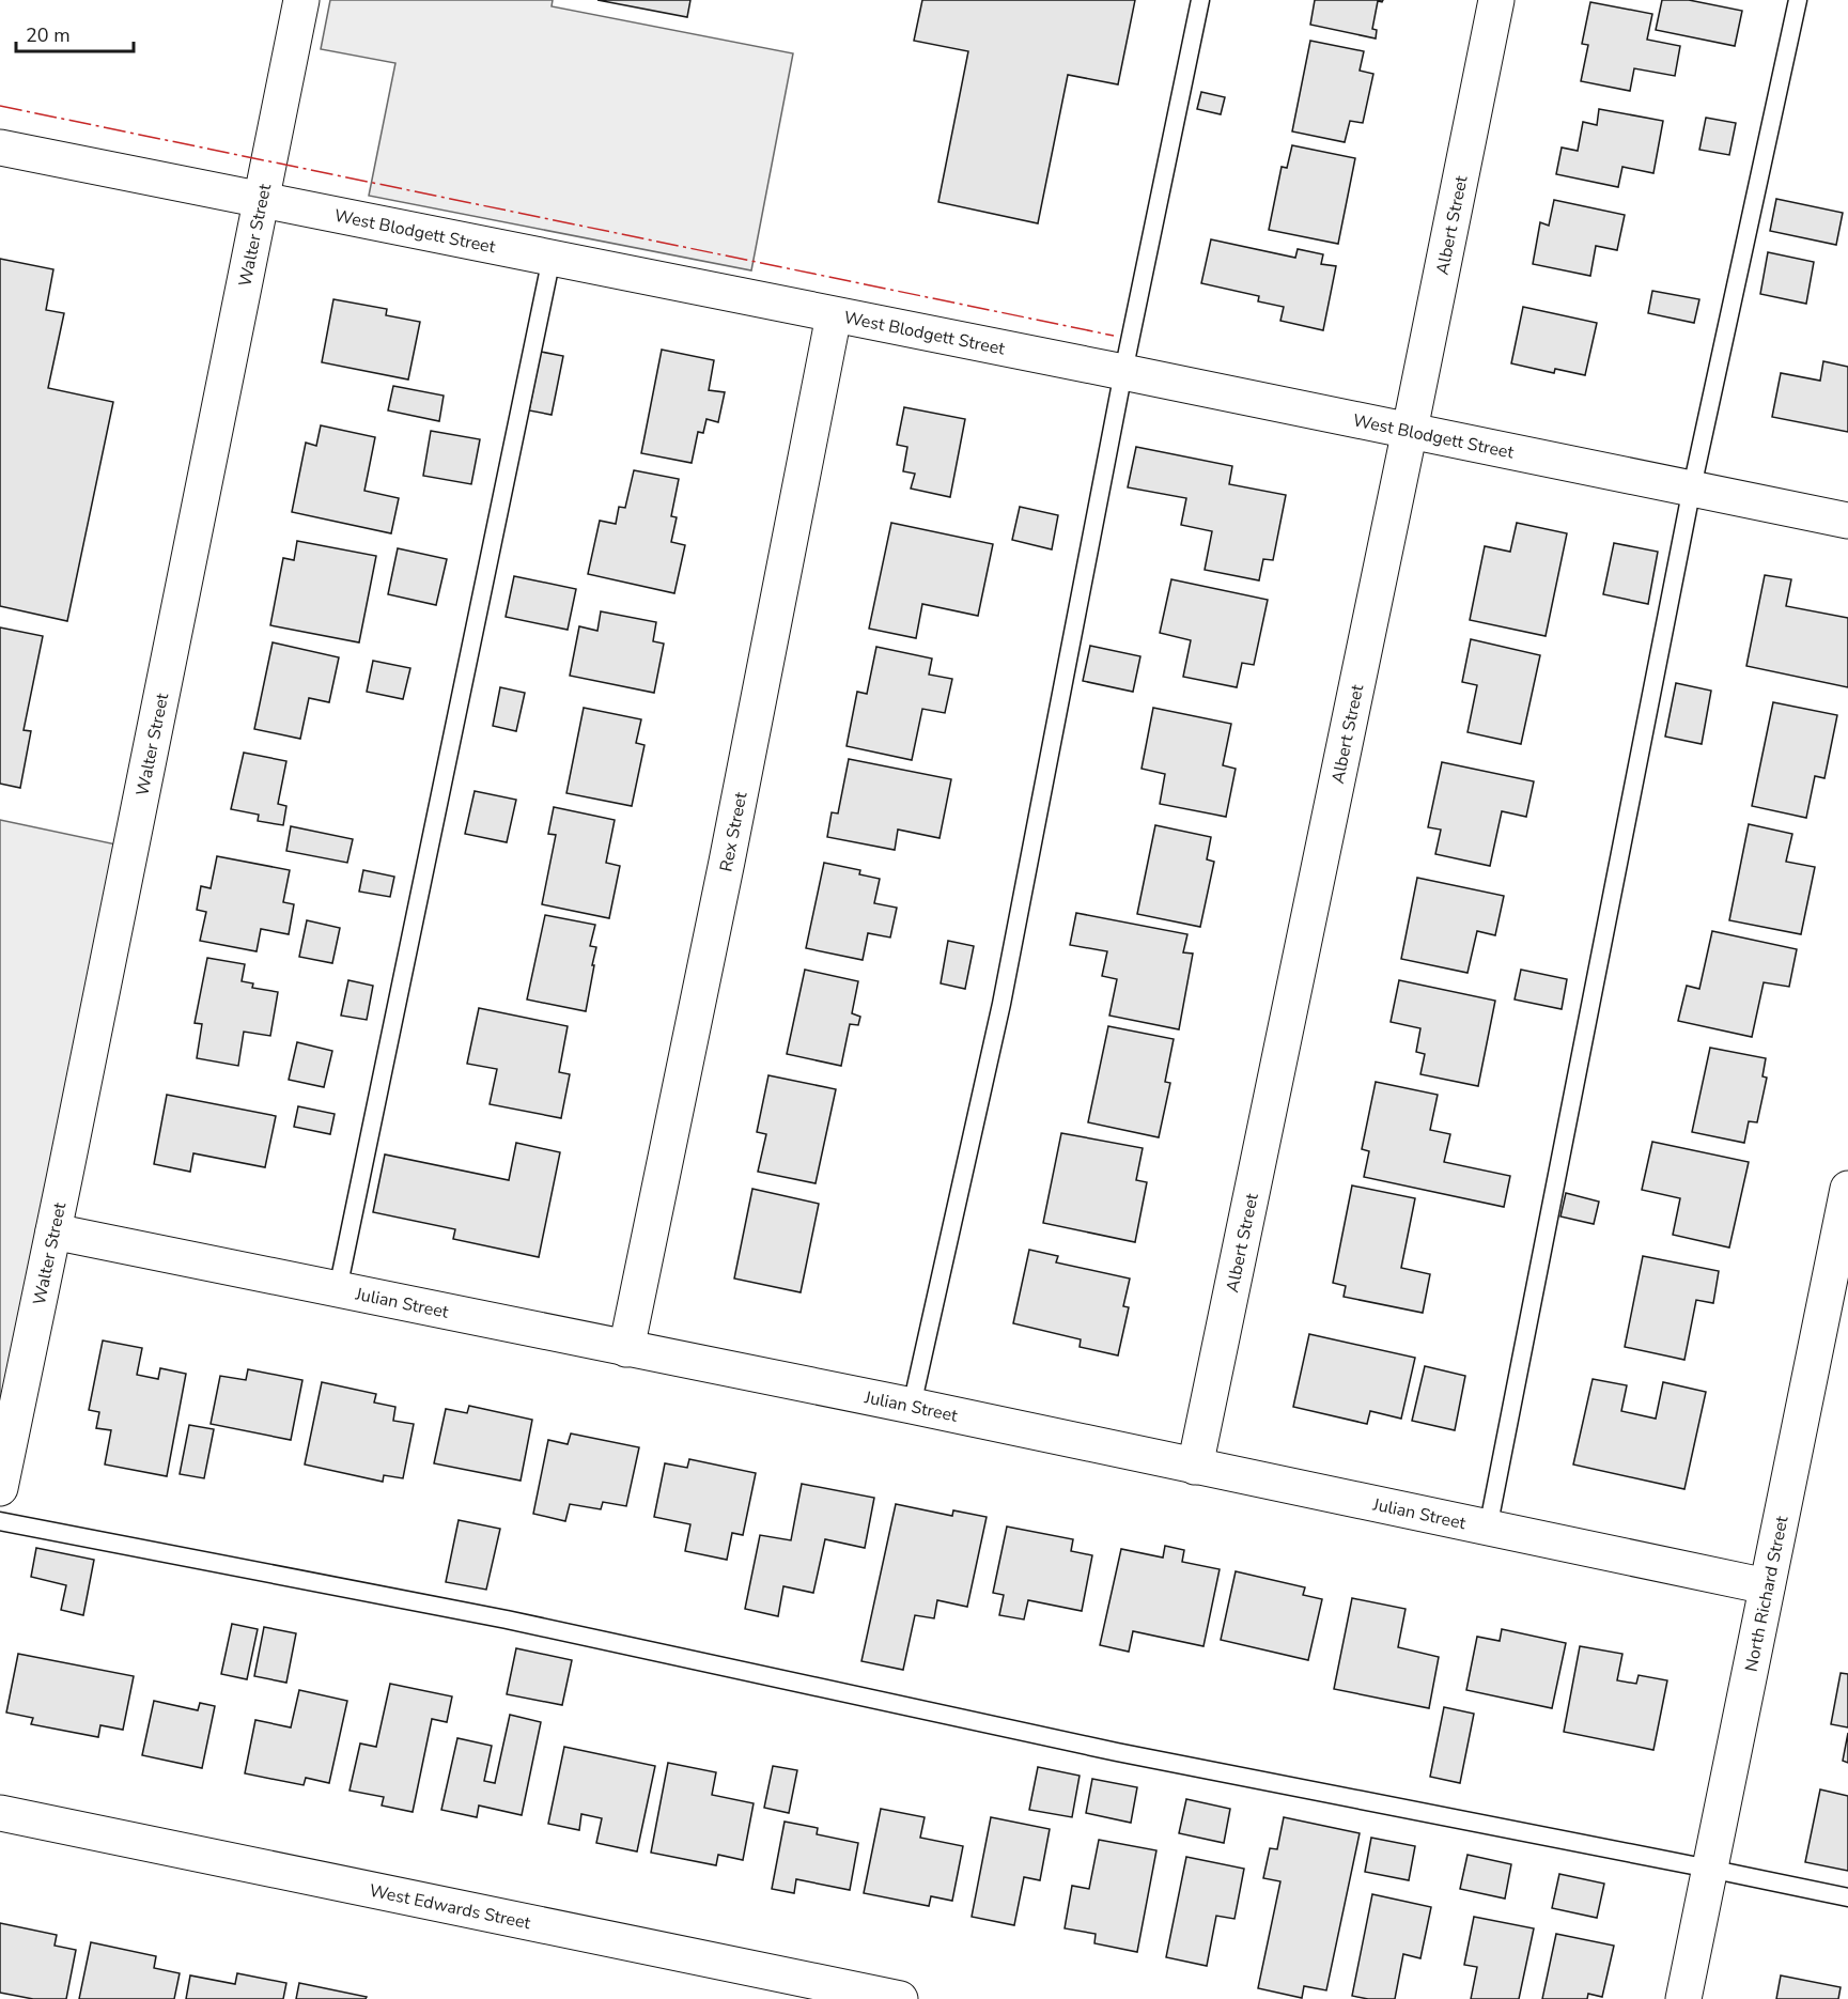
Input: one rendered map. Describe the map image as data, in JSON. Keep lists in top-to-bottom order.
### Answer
{
  "streets": {
    "street": [
      "Albert Street",
      "West Blodgett Street",
      "Walter Street",
      "Rex Street",
      "Julian Street",
      "North Richard Street",
      "West Edwards Street"
    ]
  },
  "crossings": [
    ["Albert Street", "West Blodgett Street"],
    ["Albert Street", "Julian Street"],
    ["West Blodgett Street", "Walter Street"],
    ["West Blodgett Street", "Rex Street"],
    ["Walter Street", "Julian Street"],
    ["Rex Street", "Julian Street"],
    ["Julian Street", "North Richard Street"]
  ],
  "scale_bar": "20 m"
}
